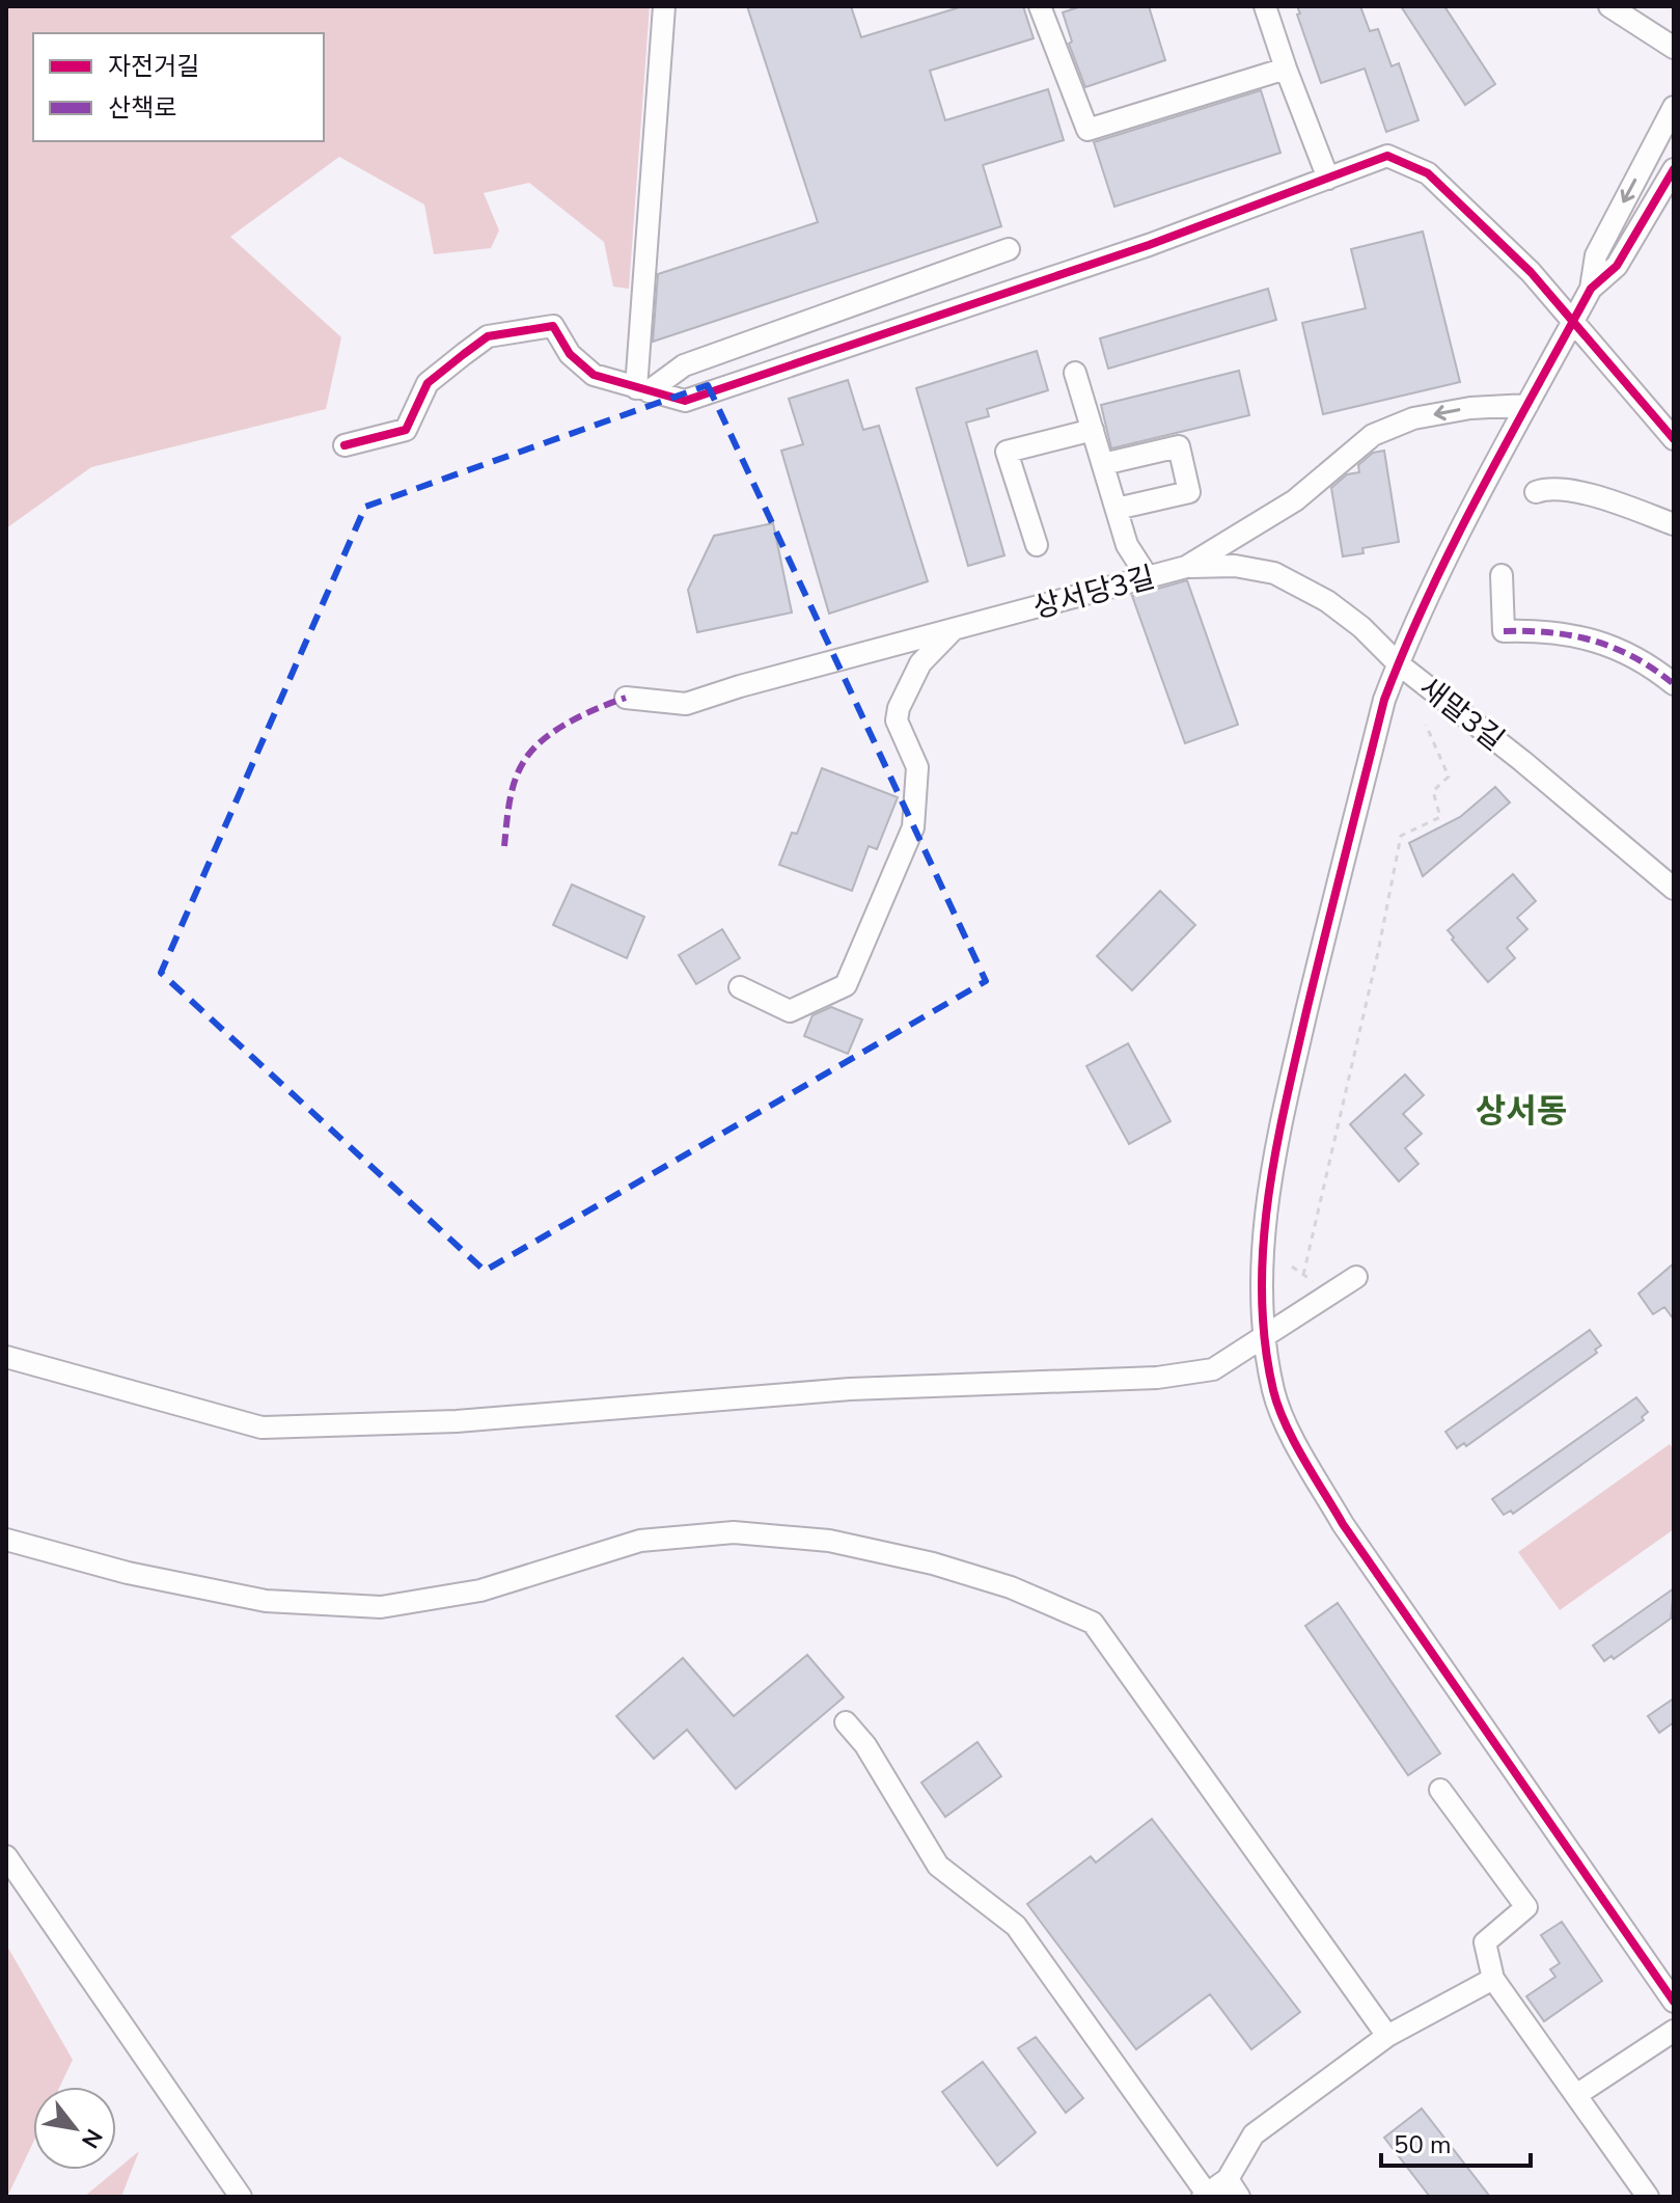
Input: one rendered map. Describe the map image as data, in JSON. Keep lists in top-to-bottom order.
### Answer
{
  "streets": {
    "street": ["상서당3길", "새말3길"]
  },
  "crossings": [
    ["상서당3길", "새말3길"]
  ],
  "one_way": ["상서당3길"],
  "districts": ["상서동"],
  "legend": ["자전거길", "산책로"],
  "scale_bar": "50 m",
  "north": "bottom right"
}
